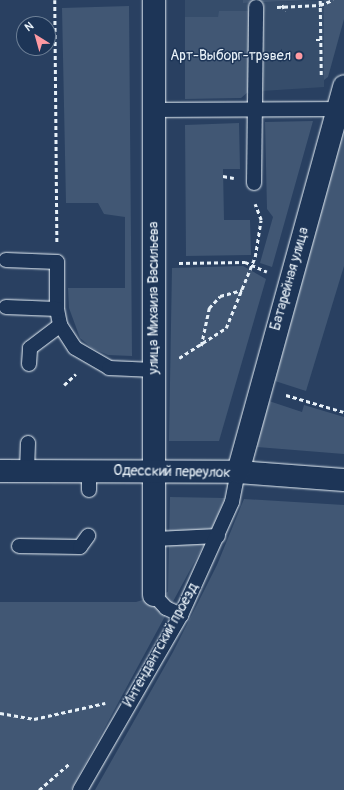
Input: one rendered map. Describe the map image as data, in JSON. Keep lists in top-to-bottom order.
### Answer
{
  "streets": {
    "street": ["Батарейная улица", "улица Михаила Васильева", "Одесский переулок"],
    "lane": ["Интендантский проезд"]
  },
  "crossings": [
    ["Батарейная улица", "Одесский переулок"],
    ["Батарейная улица", "Интендантский проезд"],
    ["улица Михаила Васильева", "Одесский переулок"],
    ["Одесский переулок", "Интендантский проезд"]
  ],
  "places": ["Арт-Выборг-трэвел"],
  "north": "top left"
}
